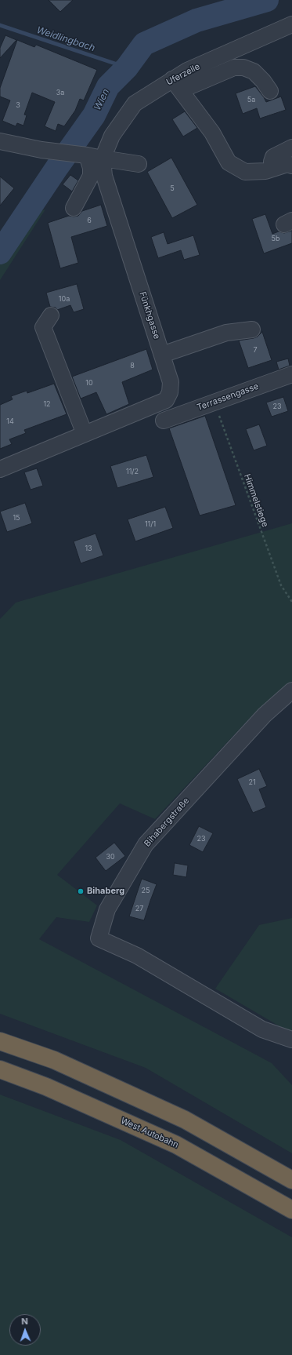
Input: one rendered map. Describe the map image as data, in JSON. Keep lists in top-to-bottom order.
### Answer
{
  "streets": {
    "highway": ["West Autobahn"],
    "street": [
      "Uferzeile",
      "Fünkhgasse",
      "Terrassengasse",
      "Bihabergstraße"
    ],
    "path": ["Himmelstiege"]
  },
  "crossings": [
    ["Uferzeile", "Fünkhgasse"],
    ["Terrassengasse", "Himmelstiege"]
  ],
  "water": ["Weidlingbach", "Wien"],
  "places": ["Bihaberg"],
  "house_numbers": [
    "3a",
    "5a",
    "3",
    "5",
    "6",
    "5b",
    "10a",
    "7",
    "8",
    "10",
    "12",
    "23",
    "14",
    "11/2",
    "15",
    "11/1",
    "13",
    "21",
    "23",
    "30",
    "25",
    "27"
  ],
  "north": "top"
}
